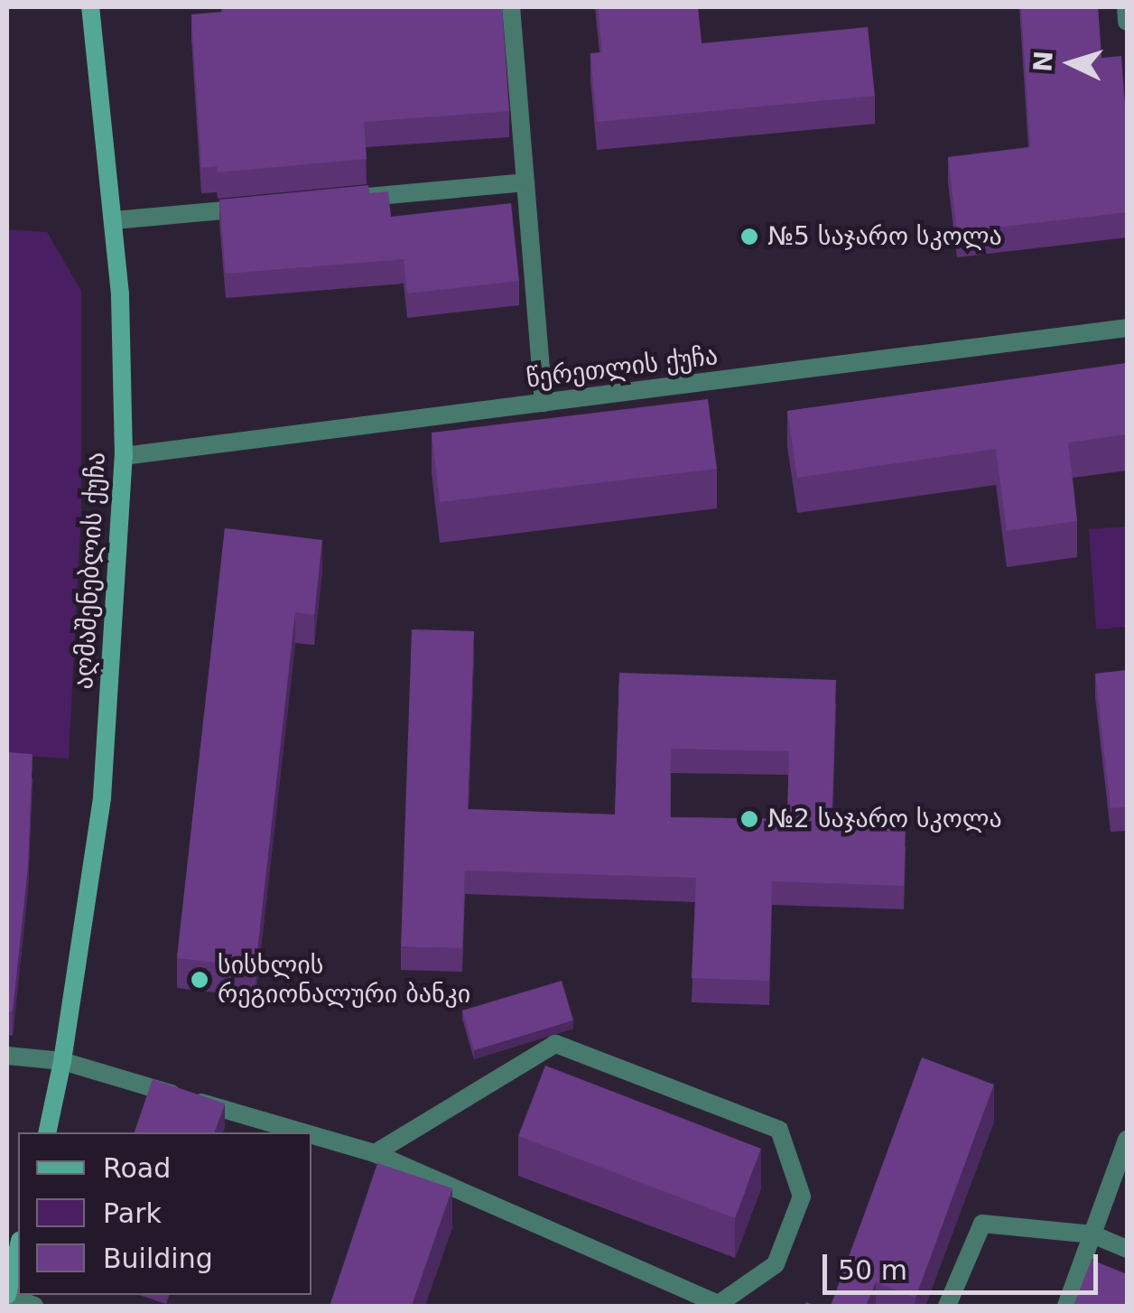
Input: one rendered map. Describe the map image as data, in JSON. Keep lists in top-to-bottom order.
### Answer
{
  "streets": {
    "main road": ["აღმაშენებლის ქუჩა"],
    "street": ["წერეთლის ქუჩა"]
  },
  "crossings": [
    ["წერეთლის ქუჩა", "აღმაშენებლის ქუჩა"]
  ],
  "places": ["№5 საჯარო სკოლა", "№2 საჯარო სკოლა", "სისხლის რეგიონალური ბანკი"],
  "legend": ["Road", "Park", "Building"],
  "scale_bar": "50 m",
  "north": "left"
}
